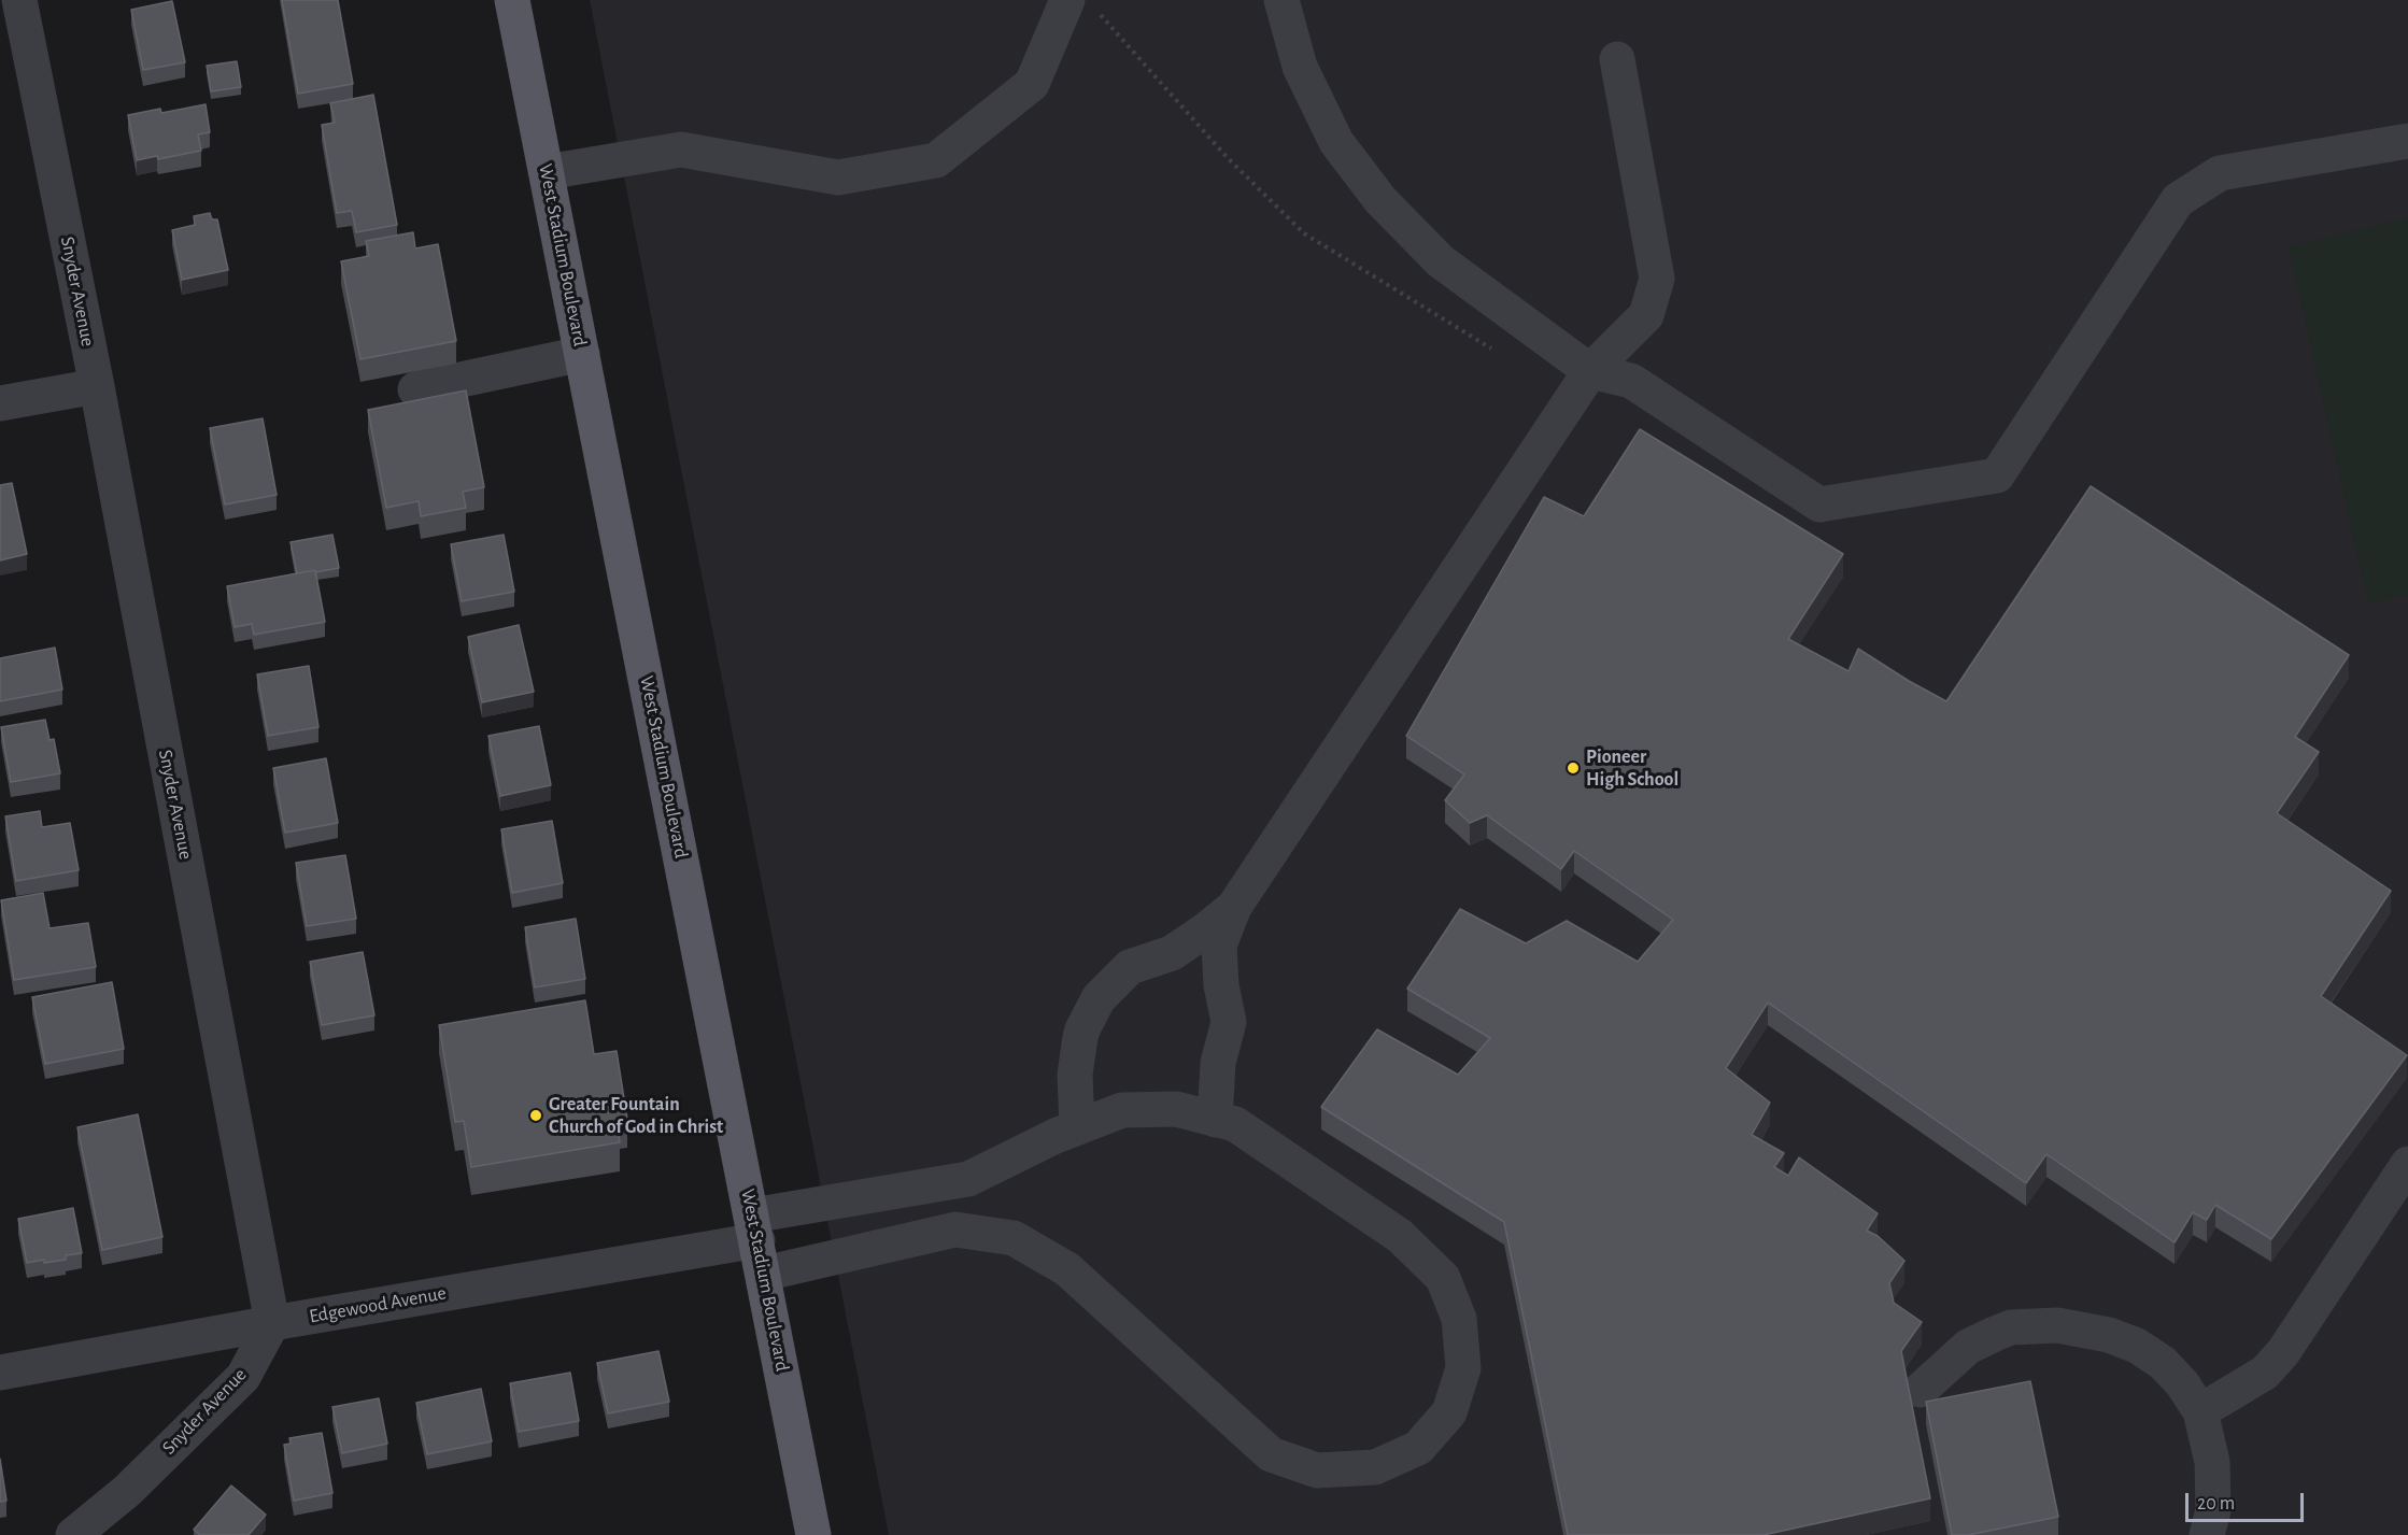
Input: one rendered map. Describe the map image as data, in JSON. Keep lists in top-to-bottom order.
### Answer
{
  "streets": {
    "main road": ["West Stadium Boulevard"],
    "street": ["Snyder Avenue", "Edgewood Avenue"]
  },
  "crossings": [
    ["West Stadium Boulevard", "Edgewood Avenue"],
    ["Snyder Avenue", "Edgewood Avenue"]
  ],
  "places": ["Pioneer High School", "Greater Fountain Church of God in Christ"],
  "scale_bar": "20 m"
}
